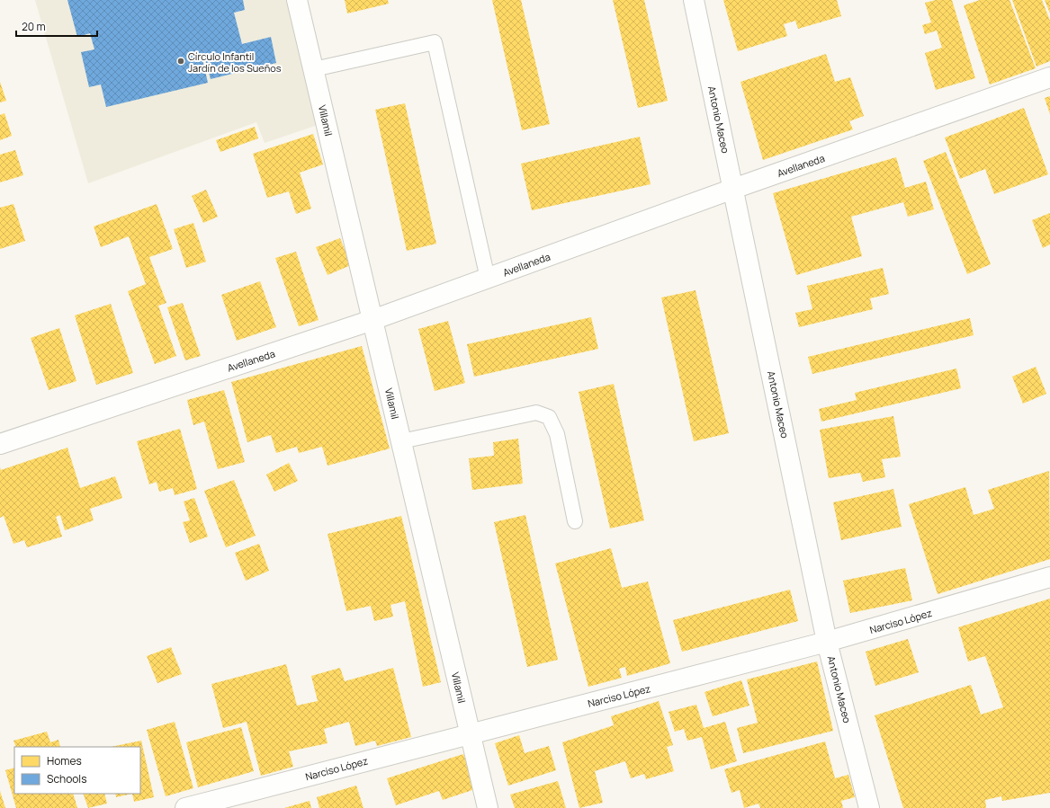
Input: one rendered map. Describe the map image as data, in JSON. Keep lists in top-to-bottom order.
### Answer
{
  "streets": {
    "street": [
      "Antonio Maceo",
      "Villamil",
      "Avellaneda",
      "Narciso López"
    ]
  },
  "crossings": [
    ["Antonio Maceo", "Avellaneda"],
    ["Antonio Maceo", "Narciso López"],
    ["Villamil", "Avellaneda"],
    ["Villamil", "Narciso López"]
  ],
  "places": ["Círculo Infantil Jardín de los Sueños"],
  "legend": ["Homes", "Schools"],
  "scale_bar": "20 m"
}
